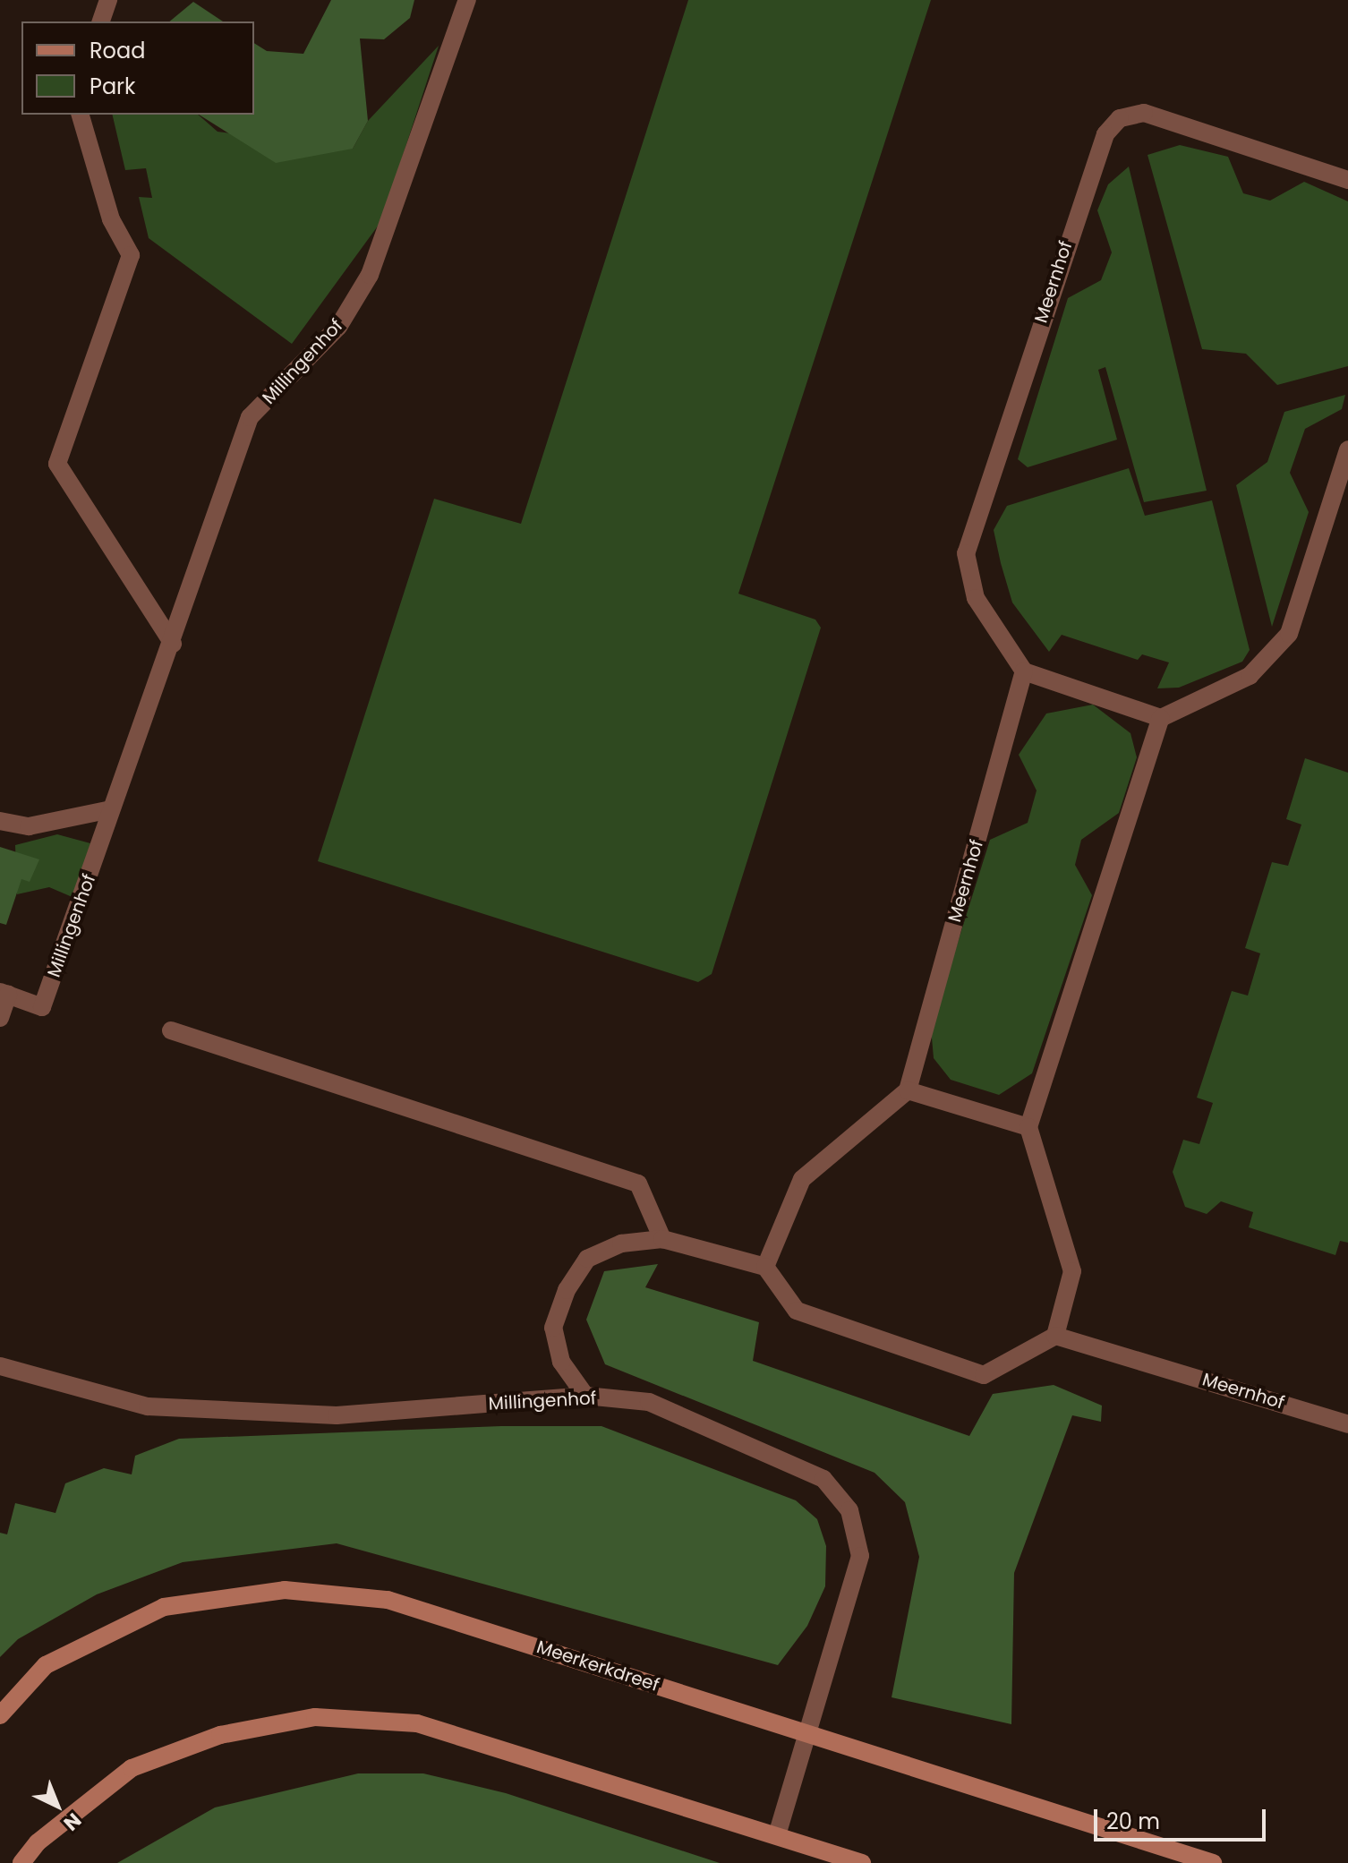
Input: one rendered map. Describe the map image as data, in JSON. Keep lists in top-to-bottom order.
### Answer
{
  "streets": {
    "main road": ["Meerkerkdreef"],
    "street": ["Meernhof", "Millingenhof"]
  },
  "crossings": [
    ["Millingenhof", "Meerkerkdreef"]
  ],
  "legend": ["Road", "Park"],
  "scale_bar": "20 m",
  "north": "bottom right"
}
